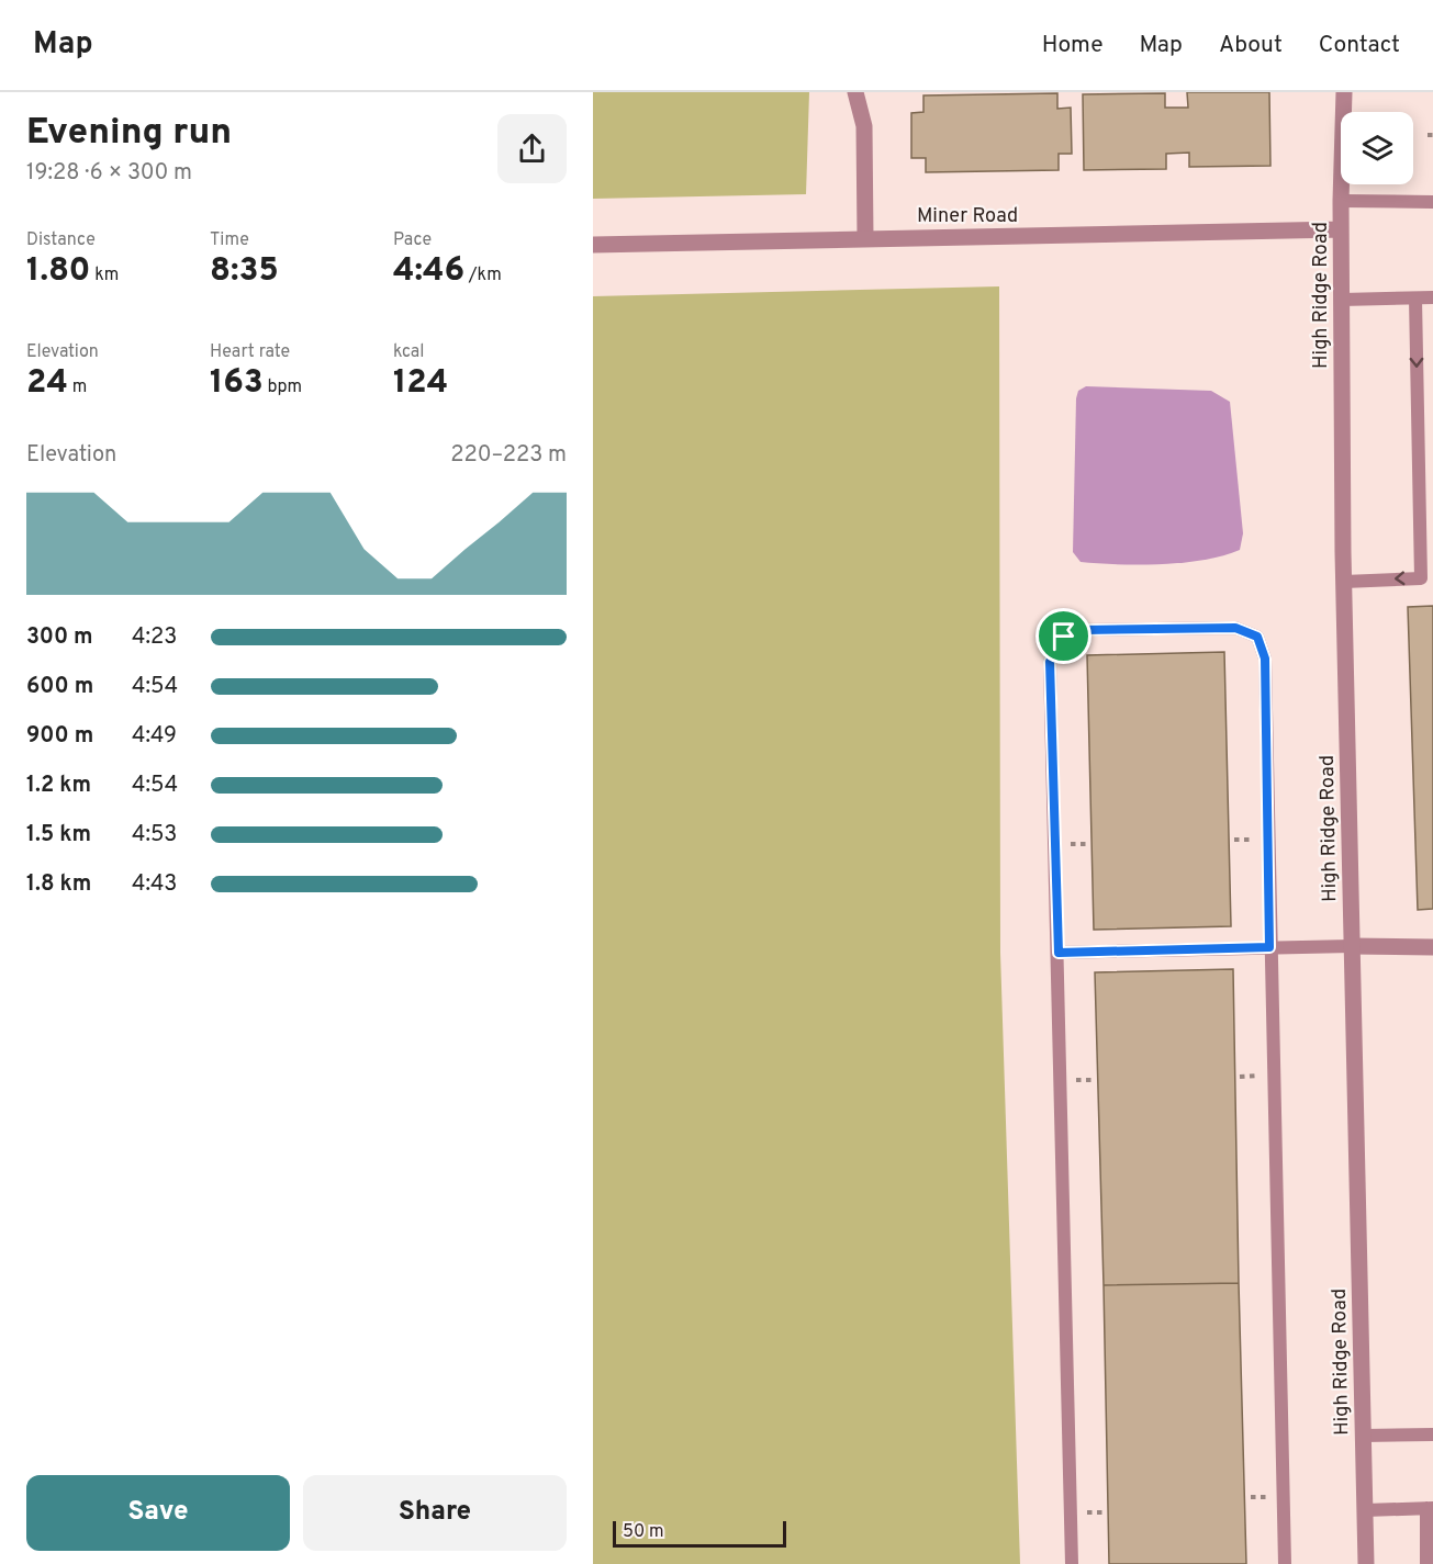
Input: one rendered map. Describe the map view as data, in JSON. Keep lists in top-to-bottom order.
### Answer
{
  "streets": {
    "street": ["Miner Road", "High Ridge Road"]
  },
  "crossings": [
    ["Miner Road", "High Ridge Road"]
  ],
  "scale_bar": "50 m",
  "page": {
    "header": "Map",
    "nav": [
      "Home",
      "Map",
      "About",
      "Contact"
    ],
    "heading": ["Evening run", "19:28 · 6 × 300 m"],
    "stats": [
      ["Distance", "1.80 km"],
      ["Time", "8:35"],
      ["Pace", "4:46 /km"],
      ["Elevation", "24 m"],
      ["Heart rate", "163 bpm"],
      ["kcal", "124"]
    ],
    "chart": ["Elevation", "220–223 m"],
    "list": [
      {
        "name": "300 m",
        "note": "4:23"
      },
      {
        "name": "600 m",
        "note": "4:54"
      },
      {
        "name": "900 m",
        "note": "4:49"
      },
      {
        "name": "1.2 km",
        "note": "4:54"
      },
      {
        "name": "1.5 km",
        "note": "4:53"
      },
      {
        "name": "1.8 km",
        "note": "4:43"
      }
    ],
    "buttons": ["Save", "Share"],
    "scale": "50 m"
  }
}
